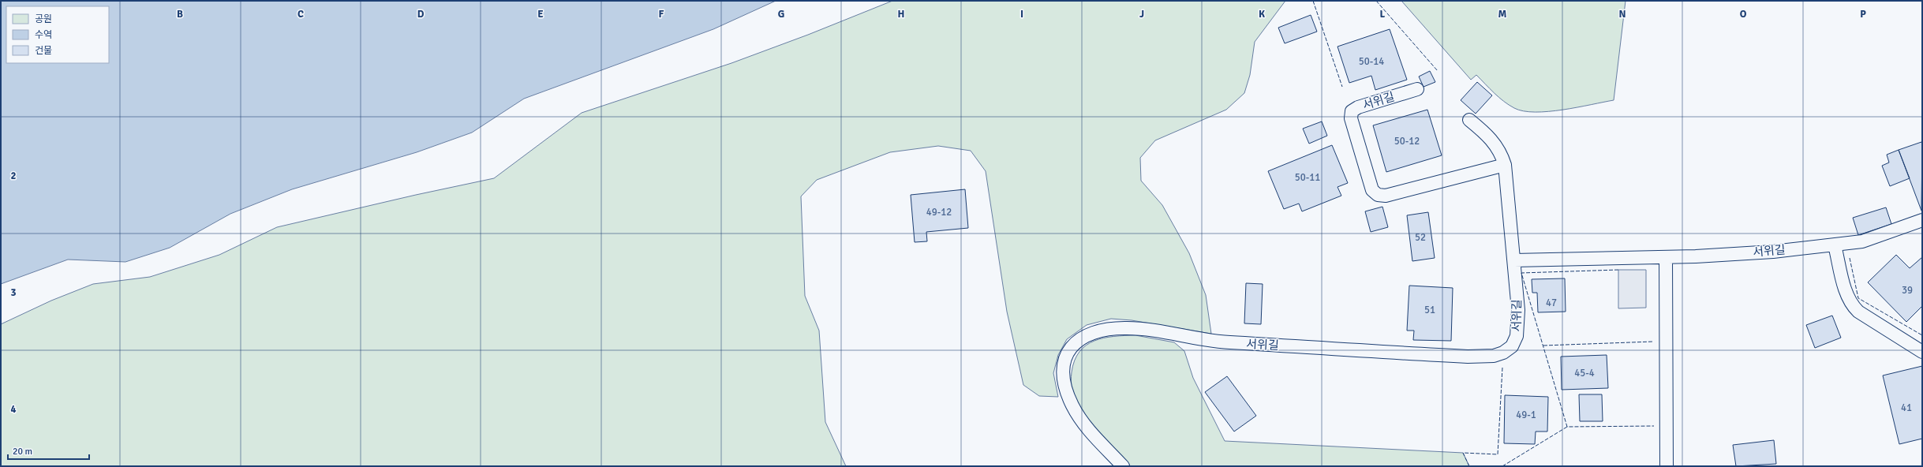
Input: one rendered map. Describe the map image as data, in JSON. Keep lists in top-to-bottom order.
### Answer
{
  "streets": {
    "lane": ["서위길"]
  },
  "house_numbers": [
    "50-14",
    "50-12",
    "50-11",
    "49-12",
    "52",
    "39",
    "47",
    "51",
    "45-4",
    "41",
    "49-1"
  ],
  "legend": ["공원", "수역", "건물"],
  "scale_bar": "20 m",
  "grid": {
    "columns": [
      "B",
      "C",
      "D",
      "E",
      "F",
      "G",
      "H",
      "I",
      "J",
      "K",
      "L",
      "M",
      "N",
      "O",
      "P"
    ],
    "rows": ["2", "3", "4"]
  }
}
